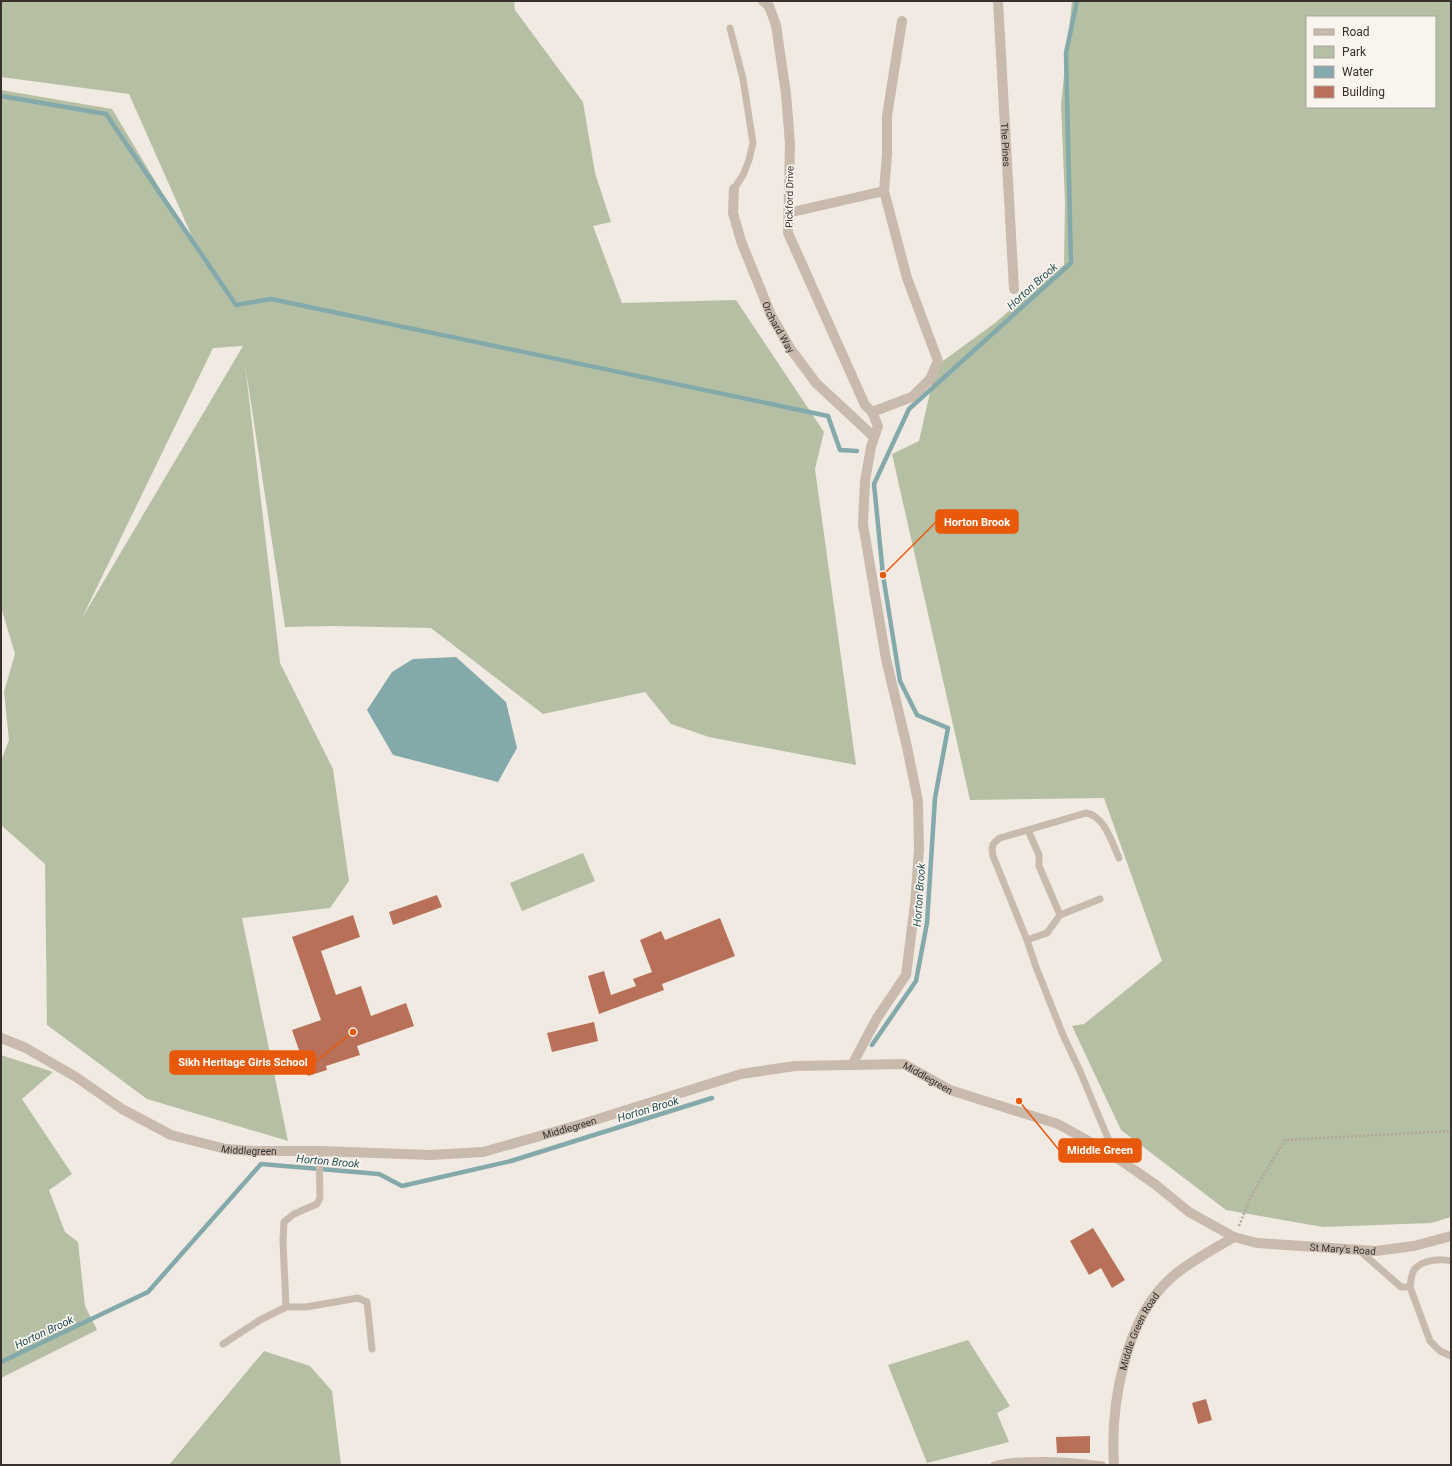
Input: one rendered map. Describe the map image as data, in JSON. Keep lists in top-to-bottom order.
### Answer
{
  "streets": {
    "street": [
      "The Pines",
      "Pickford Drive",
      "Orchard Way",
      "Middlegreen",
      "St Mary's Road",
      "Middle Green Road"
    ]
  },
  "crossings": [
    ["Pickford Drive", "Orchard Way"],
    ["Middlegreen", "St Mary's Road"],
    ["Middlegreen", "Middle Green Road"],
    ["St Mary's Road", "Middle Green Road"]
  ],
  "water": ["Horton Brook"],
  "places": ["Horton Brook", "Sikh Heritage Girls School", "Middle Green"],
  "legend": [
    "Road",
    "Park",
    "Water",
    "Building"
  ]
}
